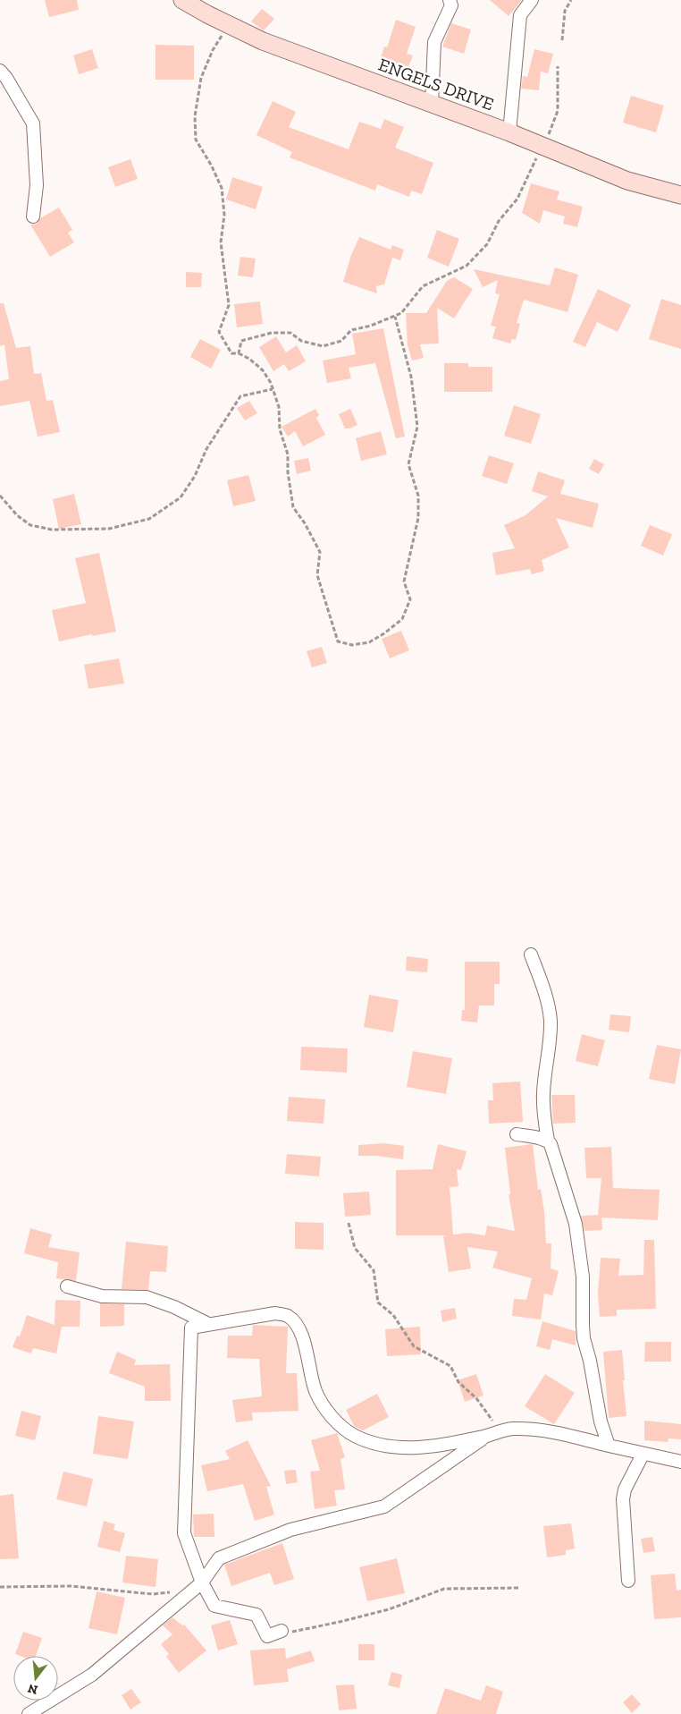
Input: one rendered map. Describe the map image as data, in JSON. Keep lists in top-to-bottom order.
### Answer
{
  "streets": {
    "street": ["ENGELS DRIVE"]
  },
  "north": "bottom"
}
